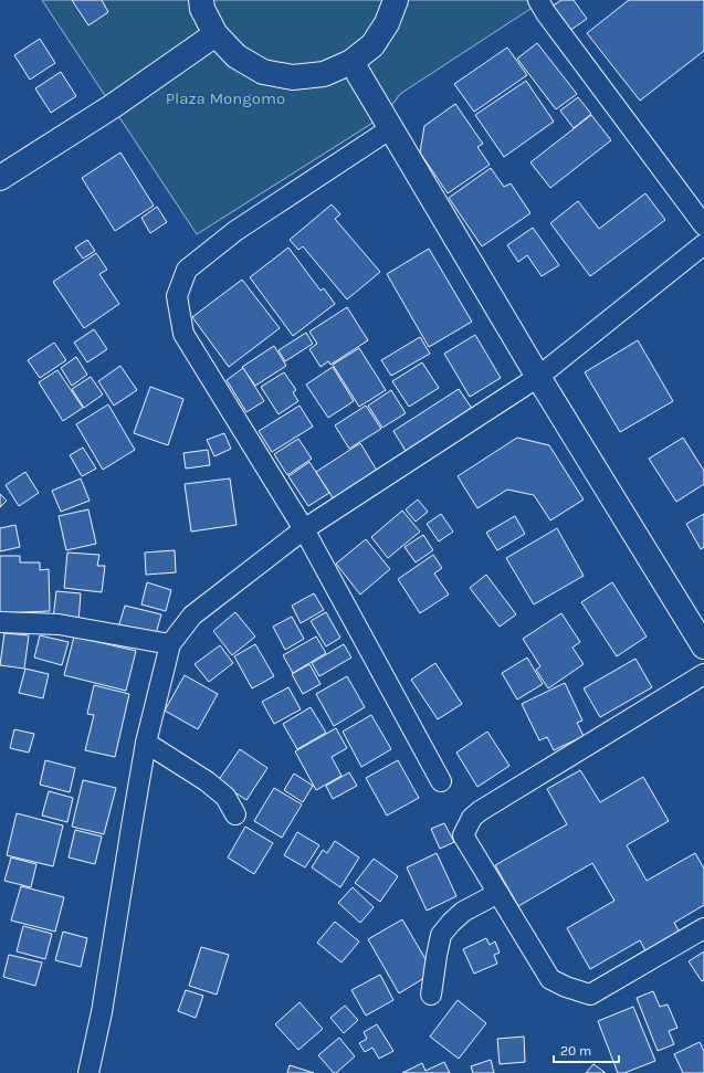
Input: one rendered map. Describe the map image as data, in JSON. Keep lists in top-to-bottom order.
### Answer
{
  "parks": ["Plaza Mongomo"],
  "scale_bar": "20 m"
}
